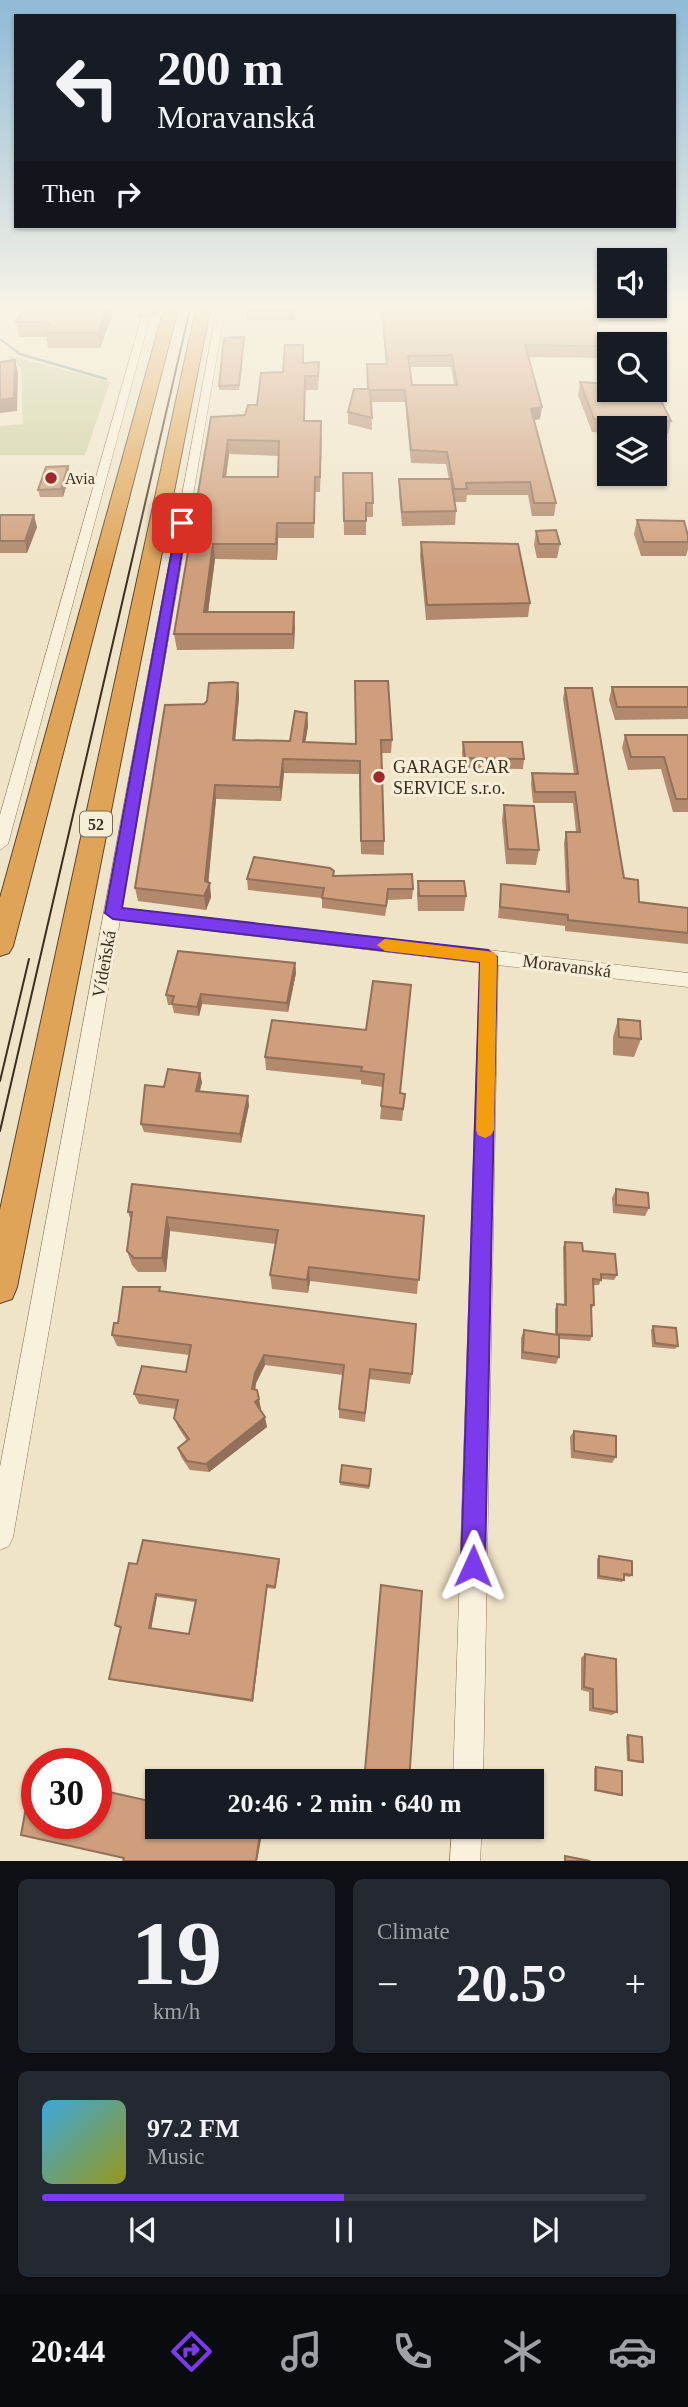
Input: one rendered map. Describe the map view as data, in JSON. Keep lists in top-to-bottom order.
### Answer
{
  "streets": {
    "highway": ["52", "Vídeňská"],
    "street": ["Moravanská"]
  },
  "crossings": [
    ["Vídeňská", "Moravanská"]
  ],
  "places": ["Avia", "GARAGE CAR SERVICE s.r.o."],
  "page": {
    "turn": ["200 m", "Moravanská"],
    "then": "Then",
    "limit": "30",
    "trip": "20:46 · 2 min · 640 m",
    "tile": [
      ["19", "km/h"],
      "Climate"
    ],
    "heat": ["−", "20.5°", "+"],
    "song": ["97.2 FM", "Music"],
    "tabs": "20:44"
  }
}
